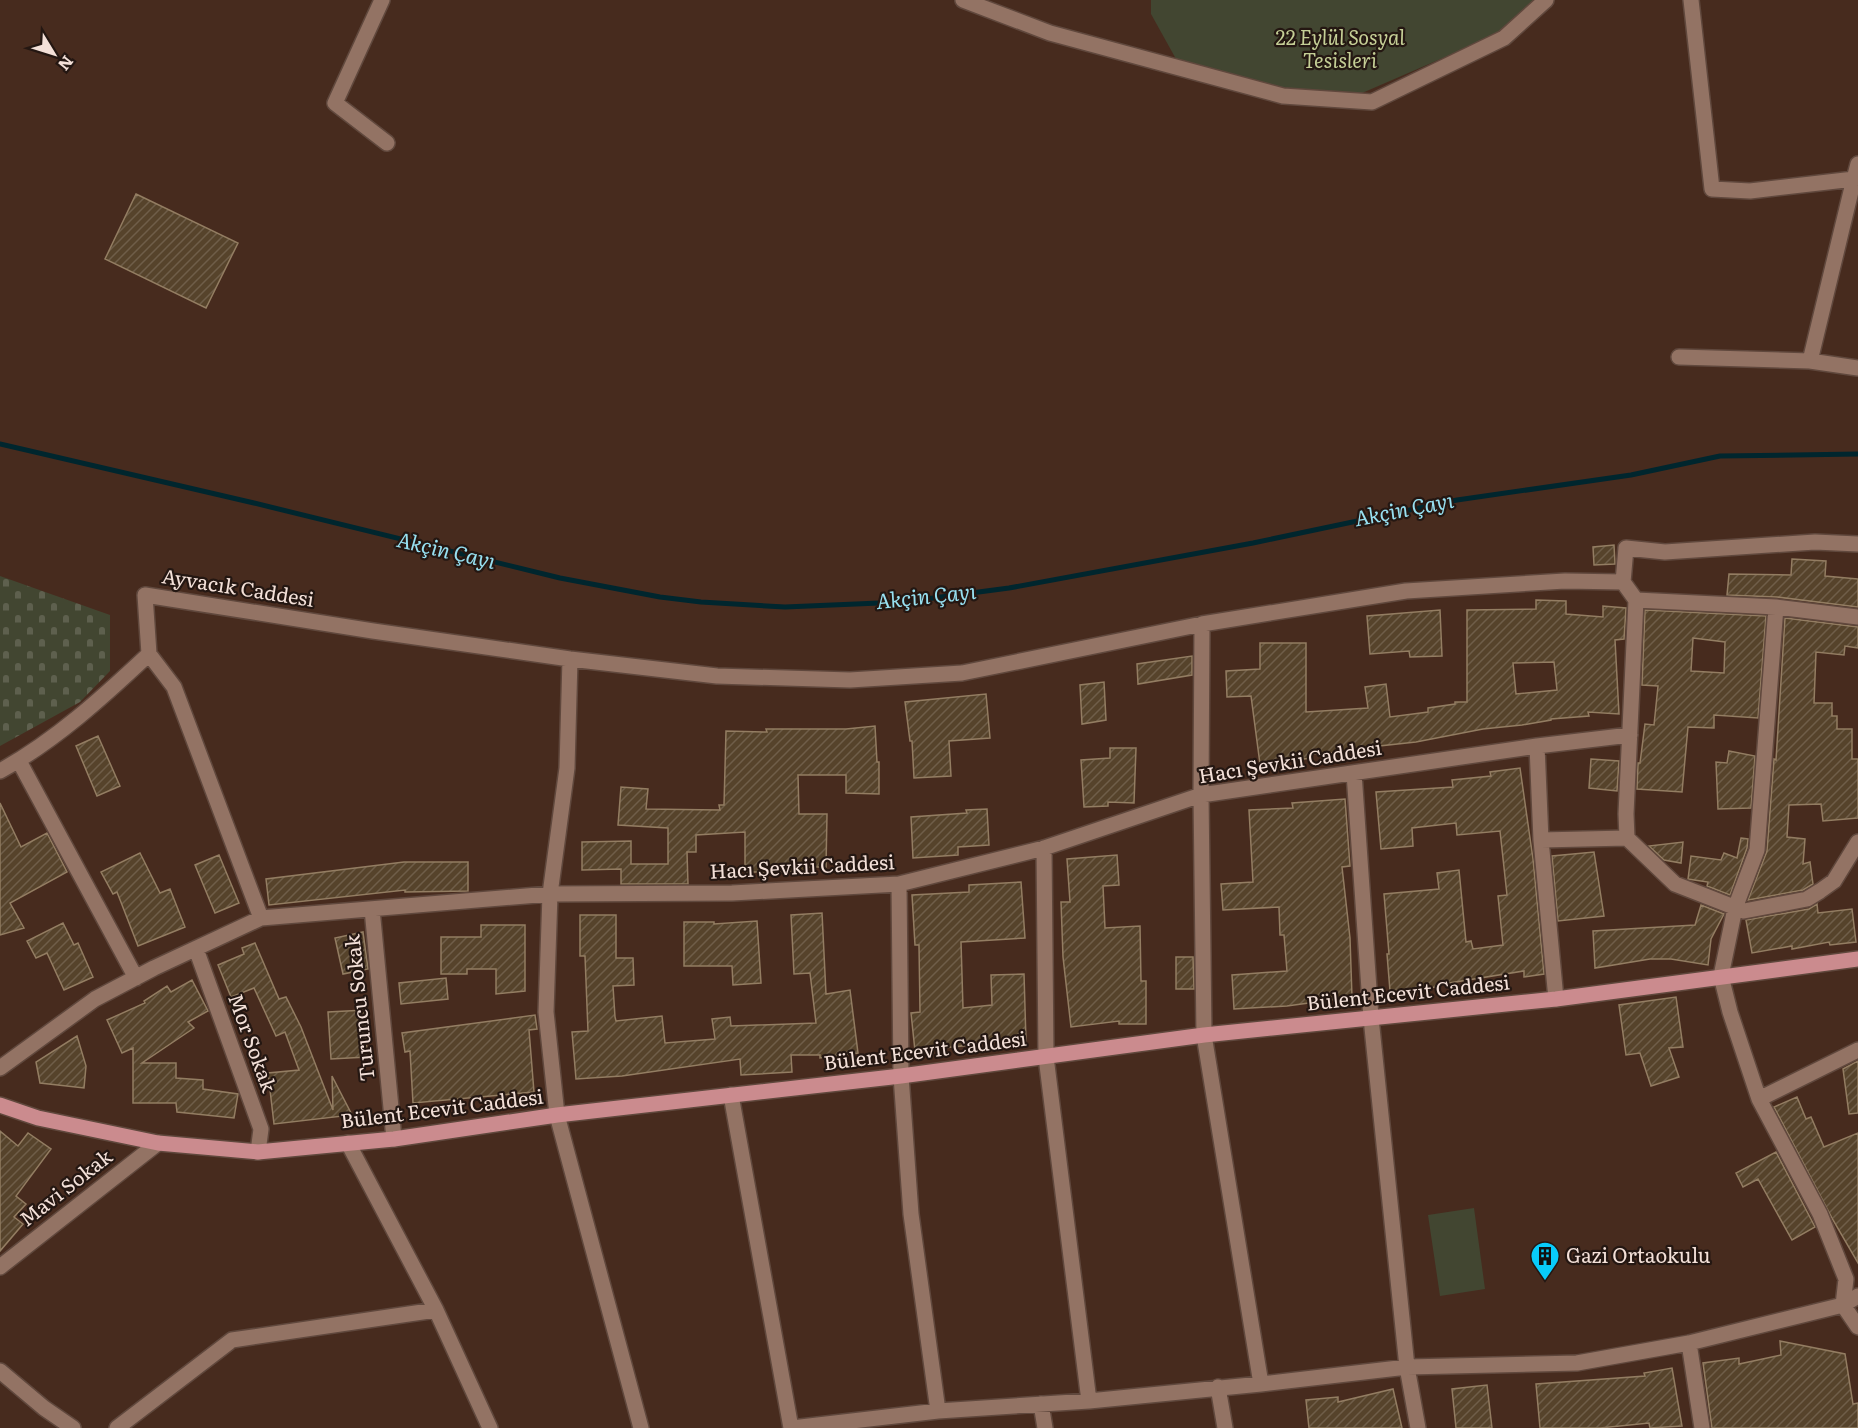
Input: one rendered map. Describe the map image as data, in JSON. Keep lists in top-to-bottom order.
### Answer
{
  "streets": {
    "main road": ["Bülent Ecevit Caddesi"],
    "street": [
      "Ayvacık Caddesi",
      "Hacı Şevkii Caddesi",
      "Turuncu Sokak",
      "Mor Sokak",
      "Mavi Sokak"
    ]
  },
  "crossings": [
    ["Hacı Şevkii Caddesi", "Turuncu Sokak"],
    ["Hacı Şevkii Caddesi", "Mor Sokak"],
    ["Bülent Ecevit Caddesi", "Turuncu Sokak"],
    ["Bülent Ecevit Caddesi", "Mor Sokak"],
    ["Bülent Ecevit Caddesi", "Mavi Sokak"]
  ],
  "water": ["Akçin Çayı"],
  "parks": ["22 Eylül Sosyal Tesisleri"],
  "places": {
    "building": ["Gazi Ortaokulu"]
  },
  "north": "bottom right"
}
